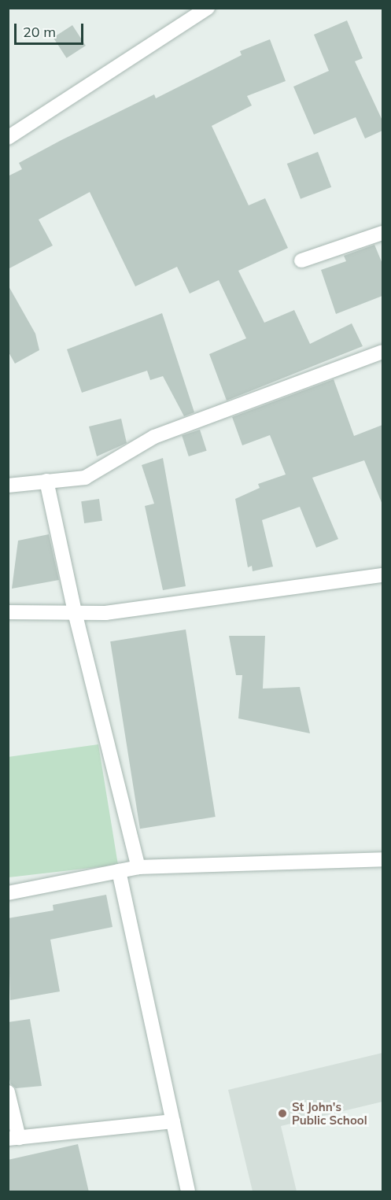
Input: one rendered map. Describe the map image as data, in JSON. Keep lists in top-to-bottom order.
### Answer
{
  "places": ["St John's Public School"],
  "scale_bar": "20 m"
}
